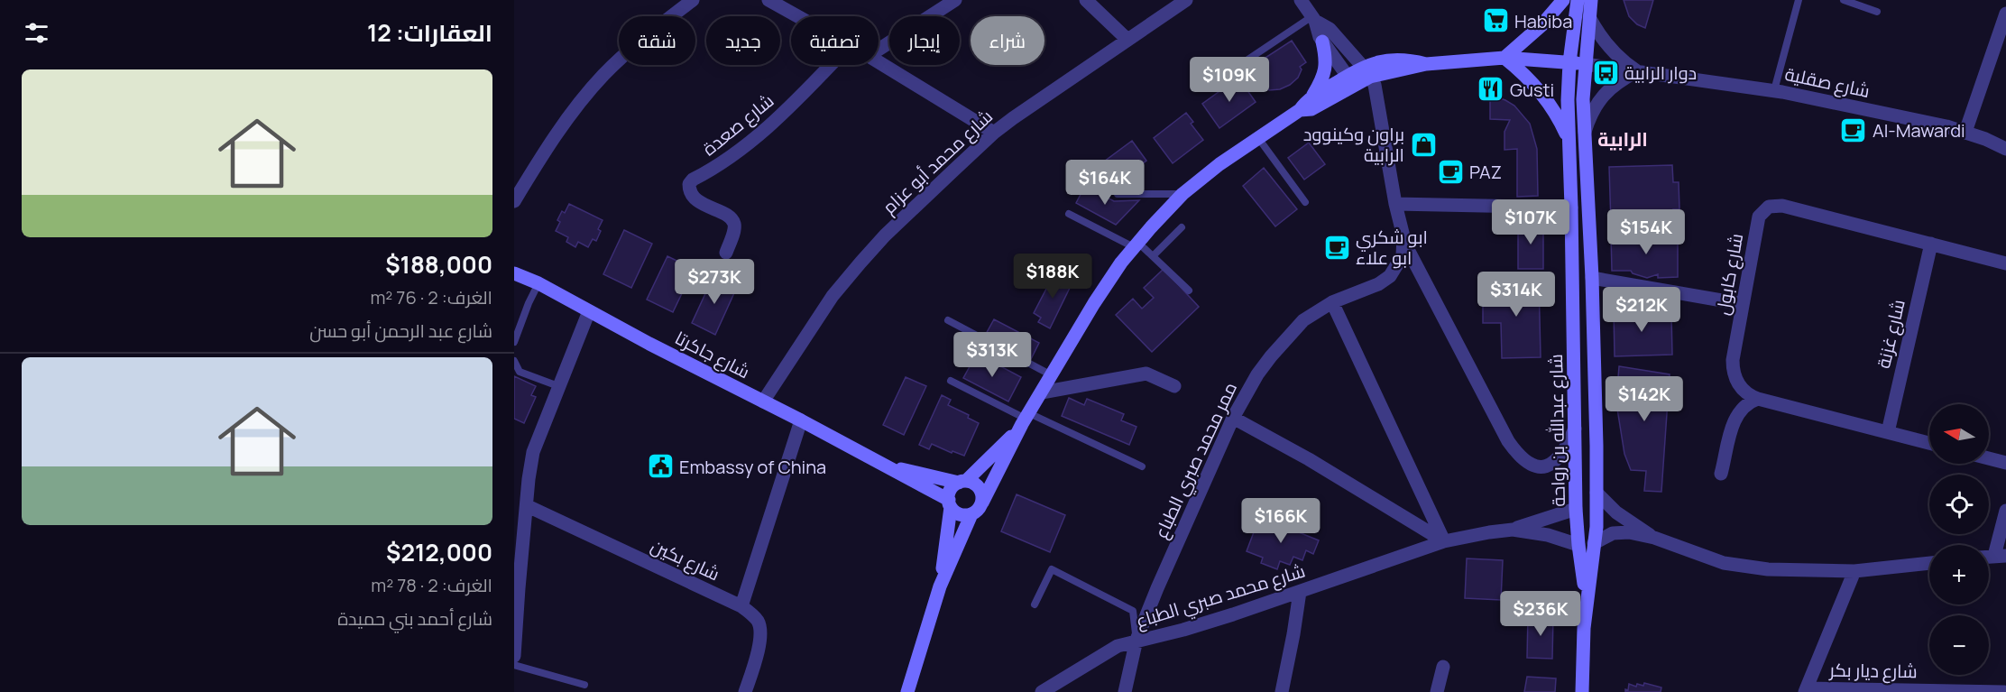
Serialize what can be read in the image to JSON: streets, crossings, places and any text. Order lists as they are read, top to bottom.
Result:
{
  "streets": {
    "street": [
      "شارع صقلية",
      "شارع صعدة",
      "شارع محمد أبو عزام",
      "شارع كابول",
      "شارع غزنة",
      "شارع جاكرتا",
      "شارع عبدالله بن رواحة",
      "ممر محمد صبري الطباع",
      "شارع بكين",
      "شارع محمد صبري الطباع",
      "شارع ديار بكر"
    ]
  },
  "crossings": [
    ["شارع صقلية", "شارع عبدالله بن رواحة"],
    ["شارع محمد أبو عزام", "شارع جاكرتا"],
    ["شارع كابول", "شارع غزنة"],
    ["شارع عبدالله بن رواحة", "شارع محمد صبري الطباع"],
    ["ممر محمد صبري الطباع", "شارع محمد صبري الطباع"]
  ],
  "districts": ["الرابية"],
  "places": {
    "supermarket": ["Habiba"],
    "bus stop": ["دوار الرابية"],
    "restaurant": ["Gusti"],
    "cafe": ["Al-Mawardi", "PAZ", "ابو شكري ابو علاء"],
    "shop": ["براون وكينوود الرابية"],
    "public building": ["Embassy of China"]
  },
  "north": "left",
  "page": {
    "heading": "العقارات: 12",
    "chip": [
      "شراء",
      "إيجار",
      "تصفية",
      "جديد",
      "شقة"
    ],
    "price": [
      "$109K",
      "$164K",
      "$107K",
      "$154K",
      "$188K",
      "$273K",
      "$314K",
      "$212K",
      "$313K",
      "$142K",
      "$166K",
      "$236K"
    ],
    "list": [
      {
        "name": "$188,000",
        "note": "الغرف: 2 · 76 m² · شارع عبد الرحمن أبو حسن"
      },
      {
        "name": "$212,000",
        "note": "الغرف: 2 · 78 m² · شارع أحمد بني حميدة"
      }
    ],
    "map_buttons": ["+", "−"]
  }
}
